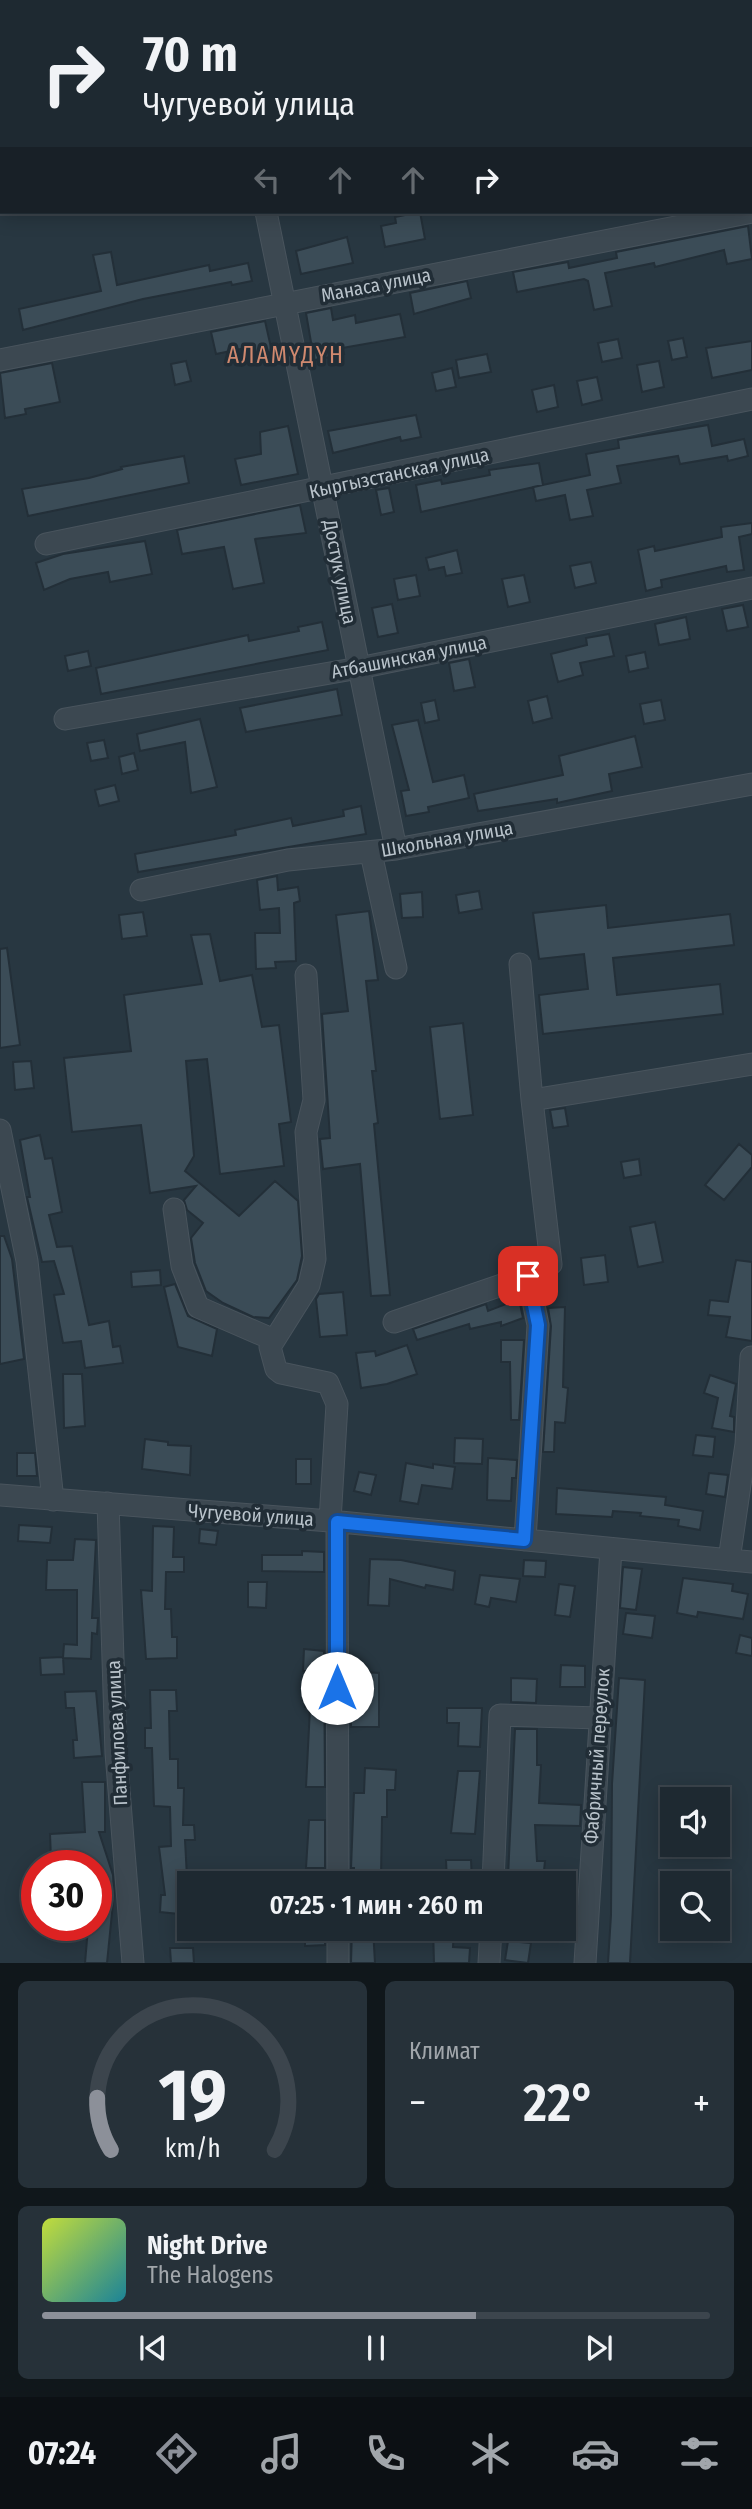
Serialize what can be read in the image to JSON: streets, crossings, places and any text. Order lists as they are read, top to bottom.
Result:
{
  "streets": {
    "street": [
      "Манаса улица",
      "Кыргызстанская улица",
      "Достук улица",
      "Атбашинская улица",
      "Школьная улица",
      "Чугуевой улица",
      "Панфилова улица",
      "Фабричный переулок"
    ]
  },
  "crossings": [
    ["Манаса улица", "Достук улица"],
    ["Кыргызстанская улица", "Достук улица"],
    ["Достук улица", "Атбашинская улица"],
    ["Достук улица", "Школьная улица"],
    ["Чугуевой улица", "Панфилова улица"],
    ["Чугуевой улица", "Фабричный переулок"]
  ],
  "districts": ["АЛАМҮДҮН"],
  "page": {
    "turn": ["70 m", "Чугуевой улица"],
    "limit": "30",
    "trip": "07:25 · 1 мин · 260 m",
    "tile": "Климат",
    "heat": ["−", "22°", "+"],
    "song": ["Night Drive", "The Halogens"],
    "tabs": "07:24",
    "gauge": ["19", "km/h"]
  }
}
